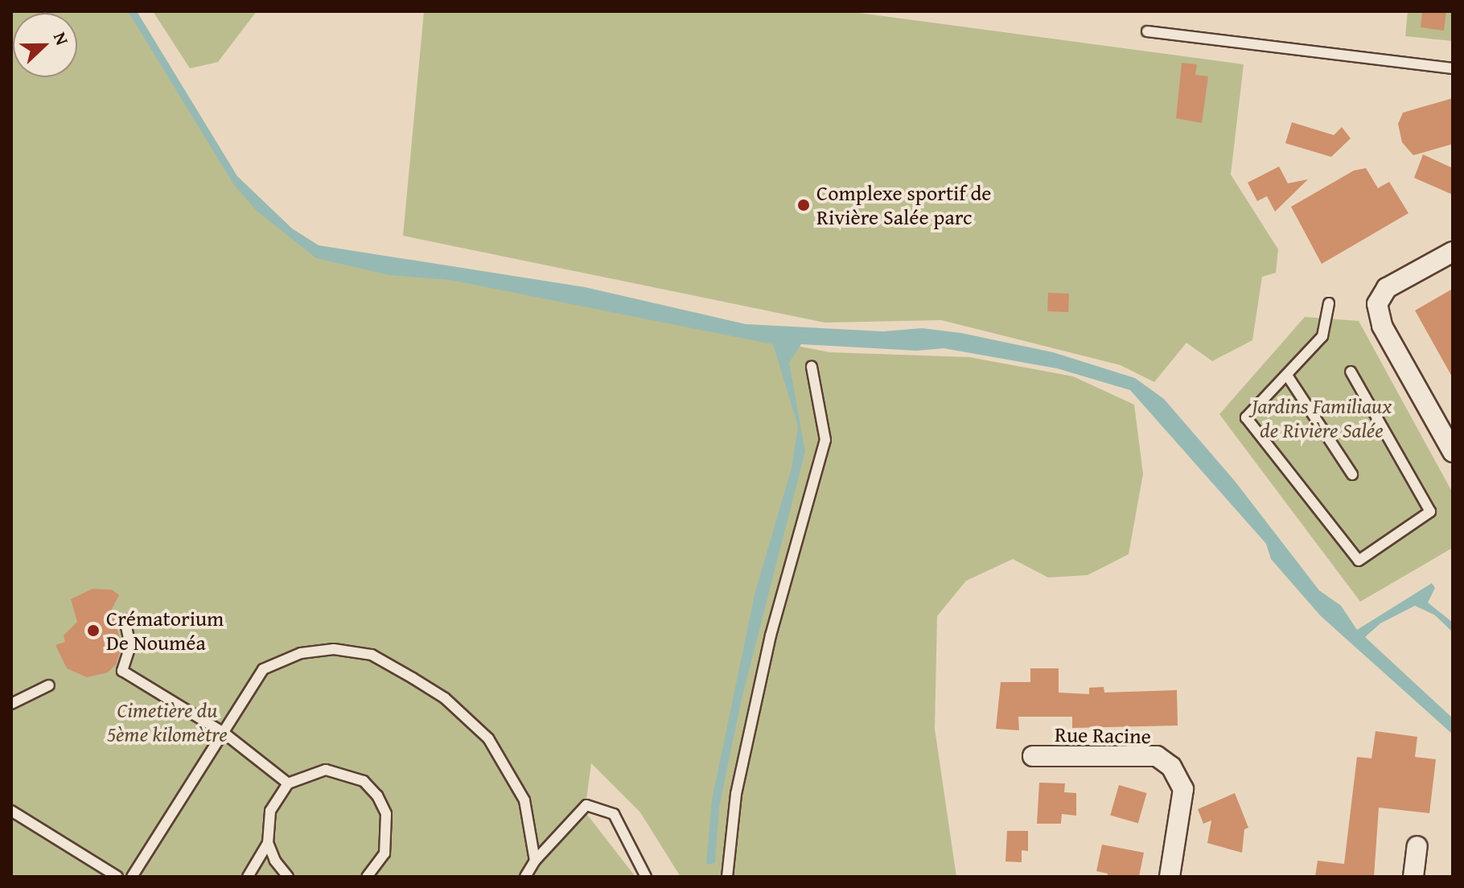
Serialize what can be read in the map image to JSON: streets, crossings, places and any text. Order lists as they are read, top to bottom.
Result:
{
  "streets": {
    "street": ["Rue Racine"]
  },
  "parks": ["Jardins Familiaux de Rivière Salée", "Cimetière du 5ème kilomètre"],
  "places": ["Complexe sportif de Rivière Salée parc", "Crématorium De Nouméa"],
  "north": "right"
}
